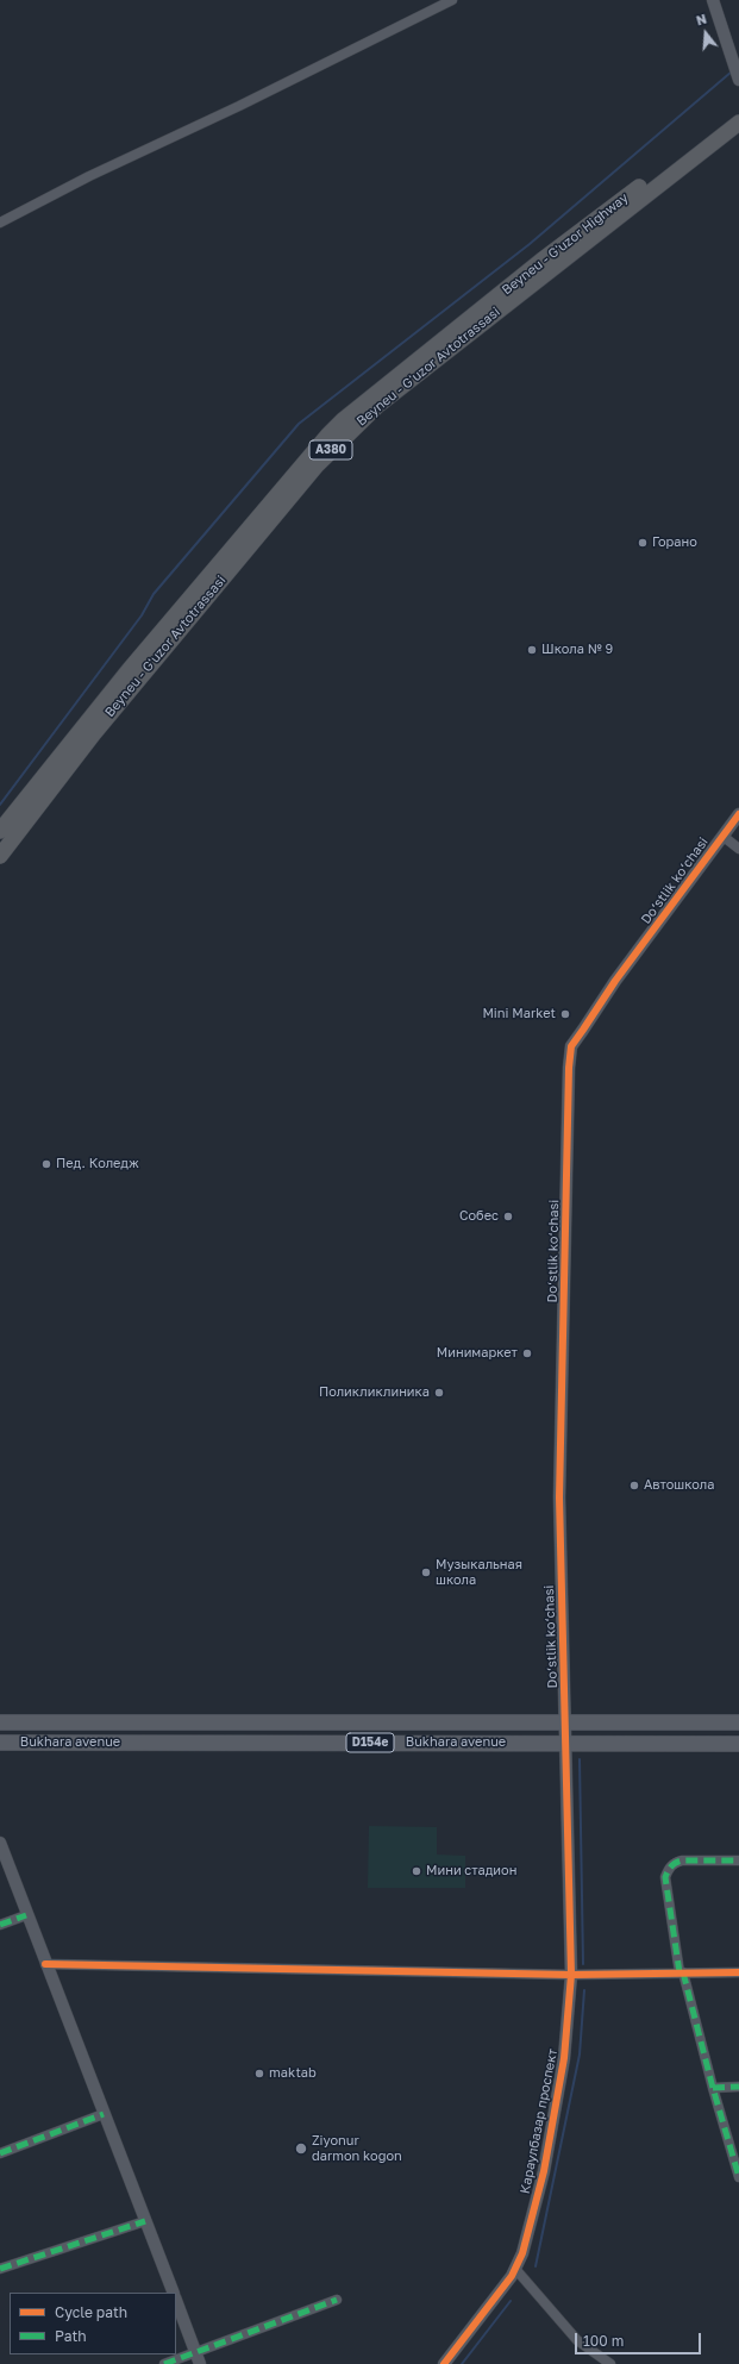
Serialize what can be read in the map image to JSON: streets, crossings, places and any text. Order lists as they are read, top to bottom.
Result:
{
  "streets": {
    "highway": ["Beyneu - G'uzor Highway", "Beyneu - G'uzor Avtotrassasi", "A380"],
    "main road": ["Bukhara avenue", "D154e"],
    "street": ["Do‘stlik ko‘chasi", "Караулбазар проспект"]
  },
  "crossings": [
    ["Do‘stlik ko‘chasi", "Bukhara avenue"],
    ["Do‘stlik ko‘chasi", "Караулбазар проспект"],
    ["Bukhara avenue", "Караулбазар проспект"]
  ],
  "places": [
    "Горано",
    "Школа № 9",
    "Mini Market",
    "Пед. Коледж",
    "Собеc",
    "Минимаркет",
    "Поликликлиника",
    "Автошкола",
    "Музыкальная школа",
    "Мини стадион",
    "maktab",
    "Ziyonur darmon kogon"
  ],
  "legend": ["Cycle path", "Path"],
  "scale_bar": "100 m",
  "north": "top"
}
